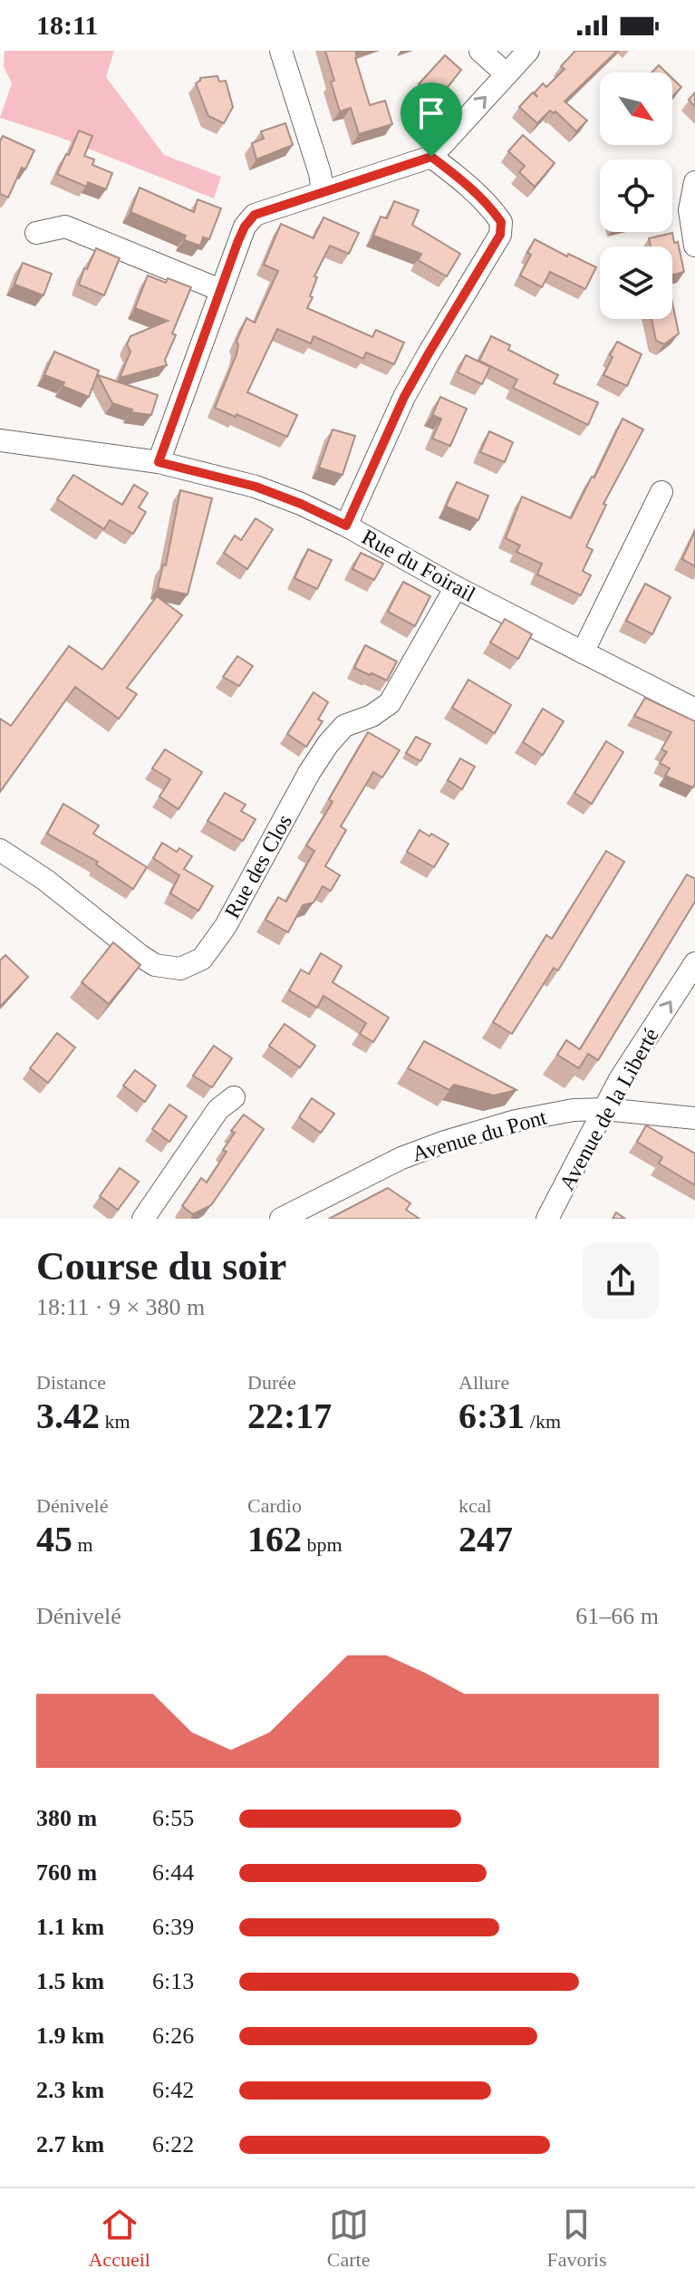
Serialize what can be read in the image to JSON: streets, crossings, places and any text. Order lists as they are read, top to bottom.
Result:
{
  "streets": {
    "street": [
      "Rue du Foirail",
      "Rue des Clos",
      "Avenue de la Liberté",
      "Avenue du Pont"
    ]
  },
  "crossings": [
    ["Rue du Foirail", "Rue des Clos"],
    ["Avenue de la Liberté", "Avenue du Pont"]
  ],
  "one_way": ["Avenue de la Liberté"],
  "north": "bottom right",
  "page": {
    "status": "18:11",
    "heading": ["Course du soir", "18:11 · 9 × 380 m"],
    "stats": [
      ["Distance", "3.42 km"],
      ["Durée", "22:17"],
      ["Allure", "6:31 /km"],
      ["Dénivelé", "45 m"],
      ["Cardio", "162 bpm"],
      ["kcal", "247"]
    ],
    "chart": ["Dénivelé", "61–66 m"],
    "list": [
      {
        "name": "380 m",
        "note": "6:55"
      },
      {
        "name": "760 m",
        "note": "6:44"
      },
      {
        "name": "1.1 km",
        "note": "6:39"
      },
      {
        "name": "1.5 km",
        "note": "6:13"
      },
      {
        "name": "1.9 km",
        "note": "6:26"
      },
      {
        "name": "2.3 km",
        "note": "6:42"
      },
      {
        "name": "2.7 km",
        "note": "6:22"
      }
    ],
    "tabs": ["Accueil", "Carte", "Favoris"]
  }
}
